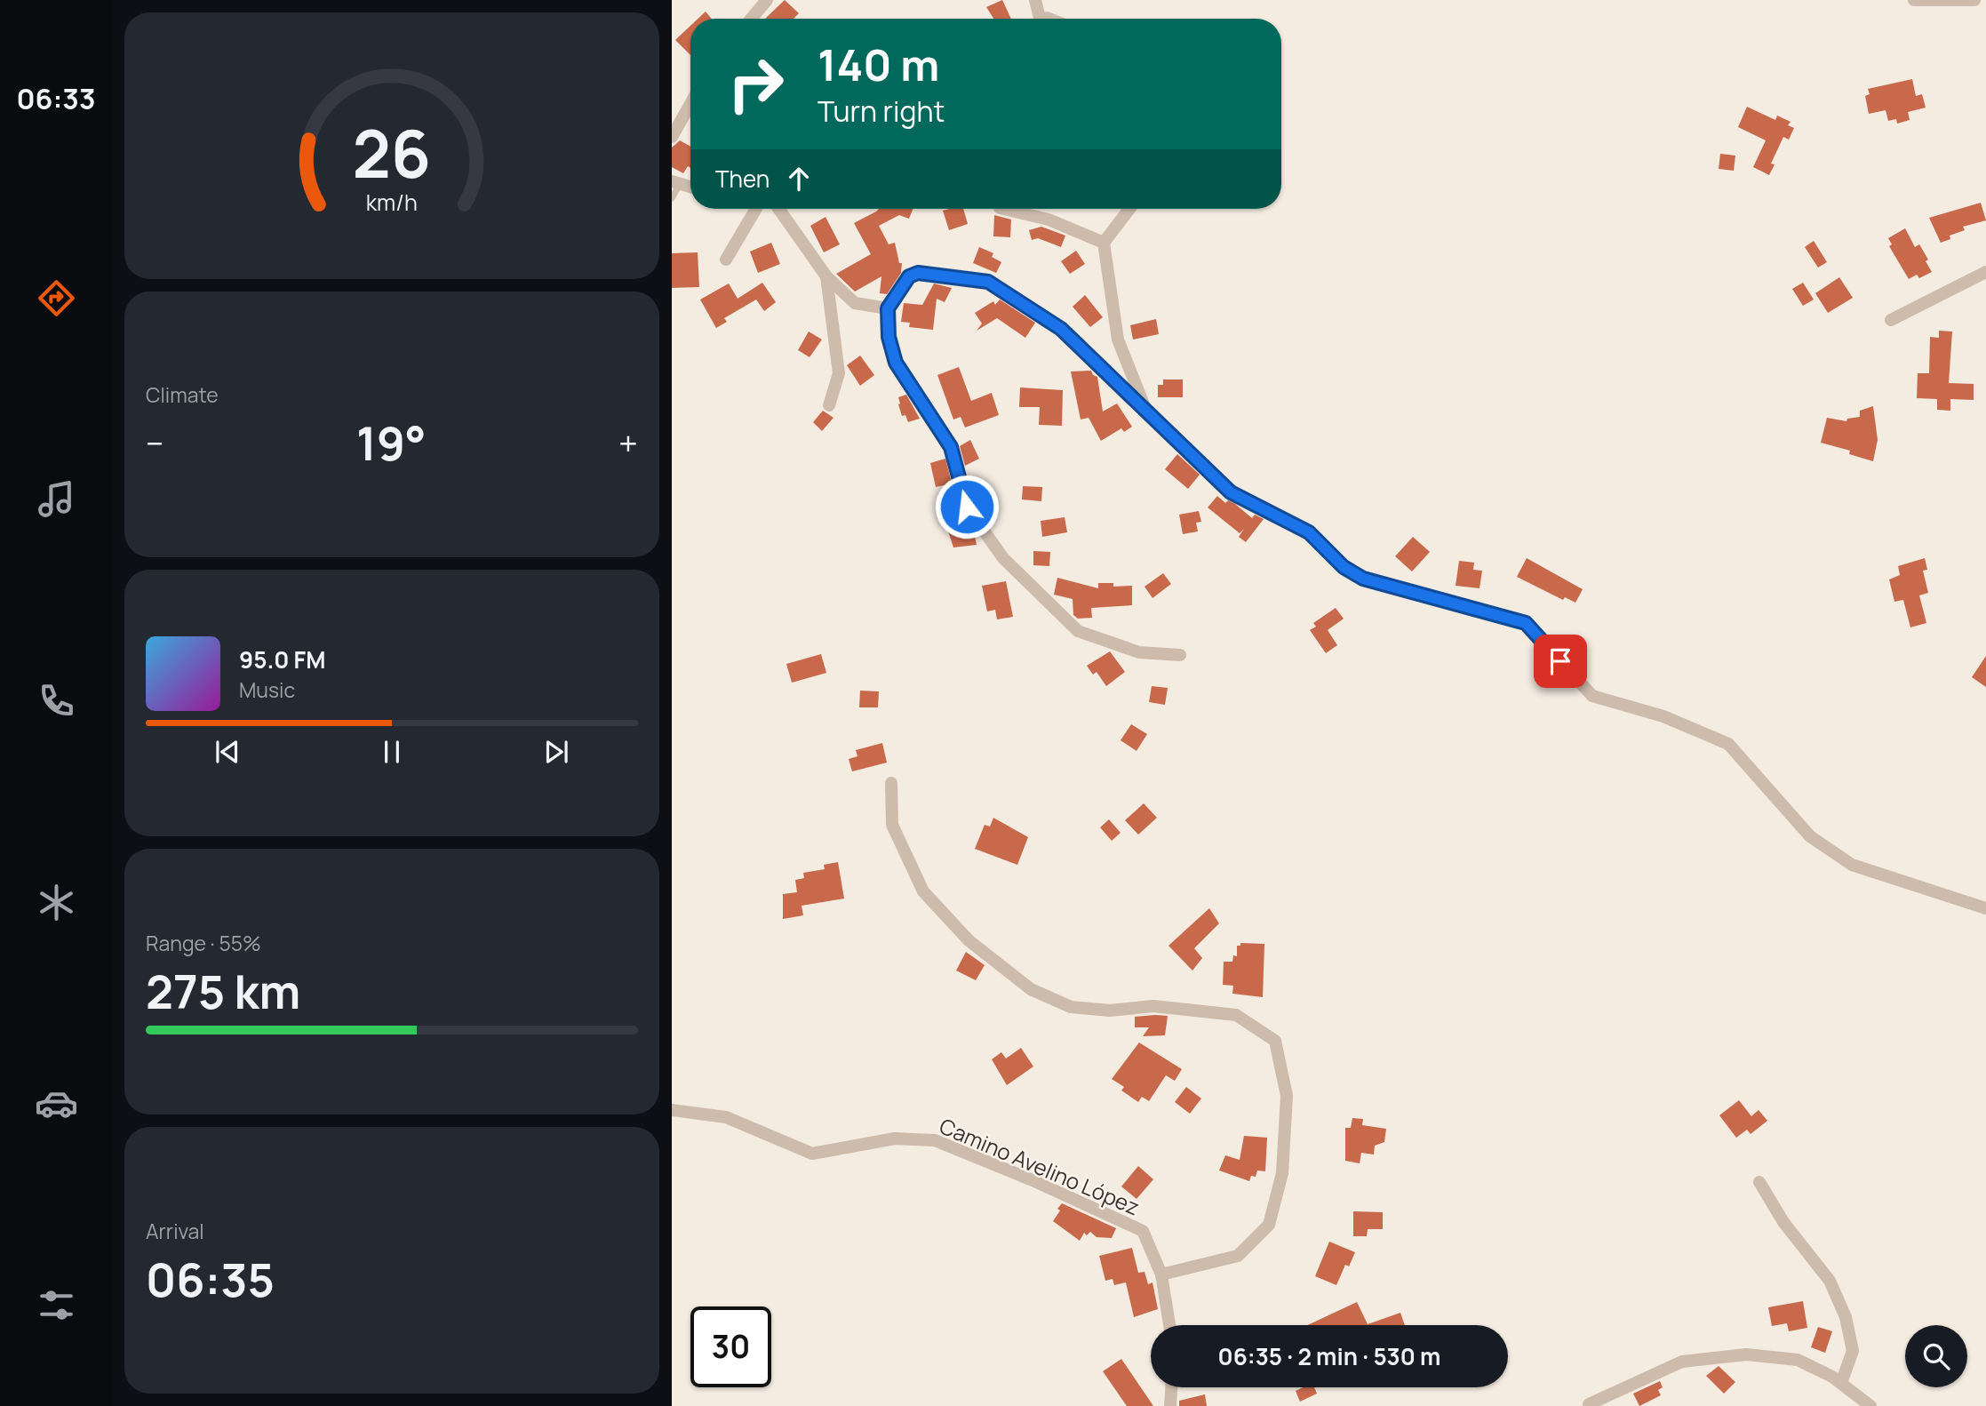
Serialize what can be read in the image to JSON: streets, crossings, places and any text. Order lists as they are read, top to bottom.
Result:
{
  "streets": {
    "street": ["Camino Avelino López"]
  },
  "page": {
    "tabs": "06:33",
    "turn": ["140 m", "Turn right"],
    "then": "Then",
    "tile": [
      "Climate",
      ["Range · 55%", "275 km"],
      ["Arrival", "06:35"]
    ],
    "heat": ["−", "19°", "+"],
    "song": ["95.0 FM", "Music"],
    "limit": "30",
    "trip": "06:35 · 2 min · 530 m",
    "gauge": ["26", "km/h"]
  }
}
